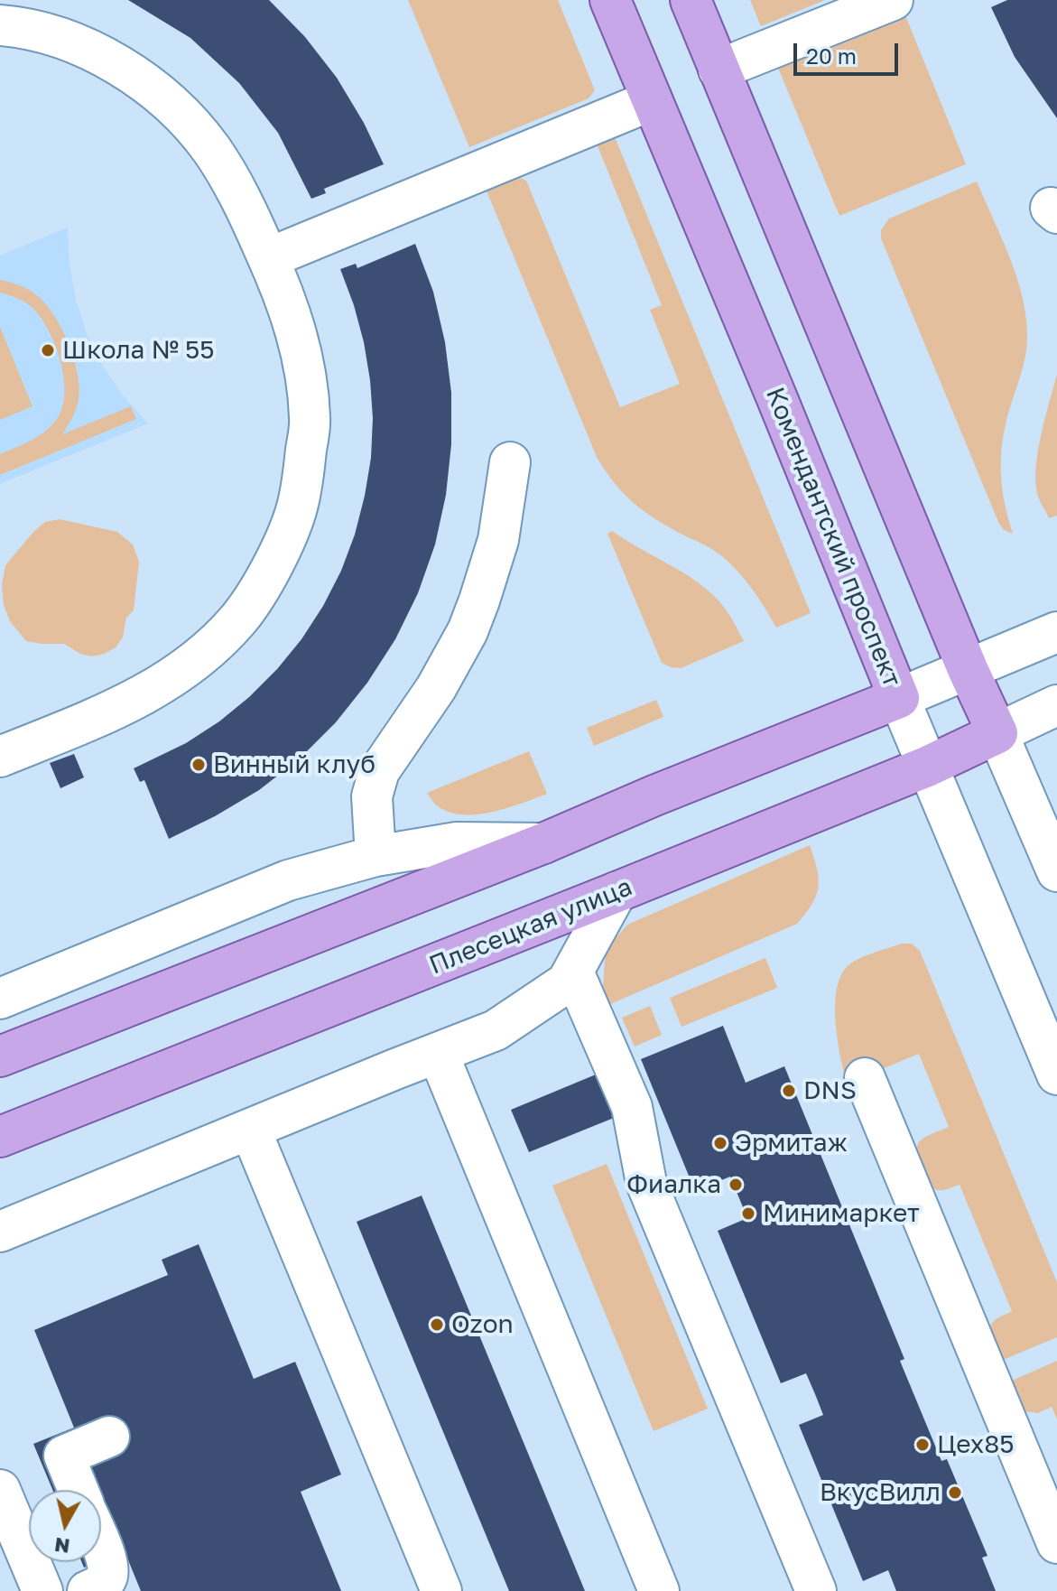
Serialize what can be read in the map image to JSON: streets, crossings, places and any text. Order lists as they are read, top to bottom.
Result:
{
  "streets": {
    "main road": ["Комендантский проспект", "Плесецкая улица"]
  },
  "crossings": [
    ["Комендантский проспект", "Плесецкая улица"]
  ],
  "places": [
    "Школа № 55",
    "Винный клуб",
    "DNS",
    "Эрмитаж",
    "Фиалка",
    "Минимаркет",
    "Ozon",
    "Цех85",
    "ВкусВилл"
  ],
  "scale_bar": "20 m",
  "north": "bottom"
}
